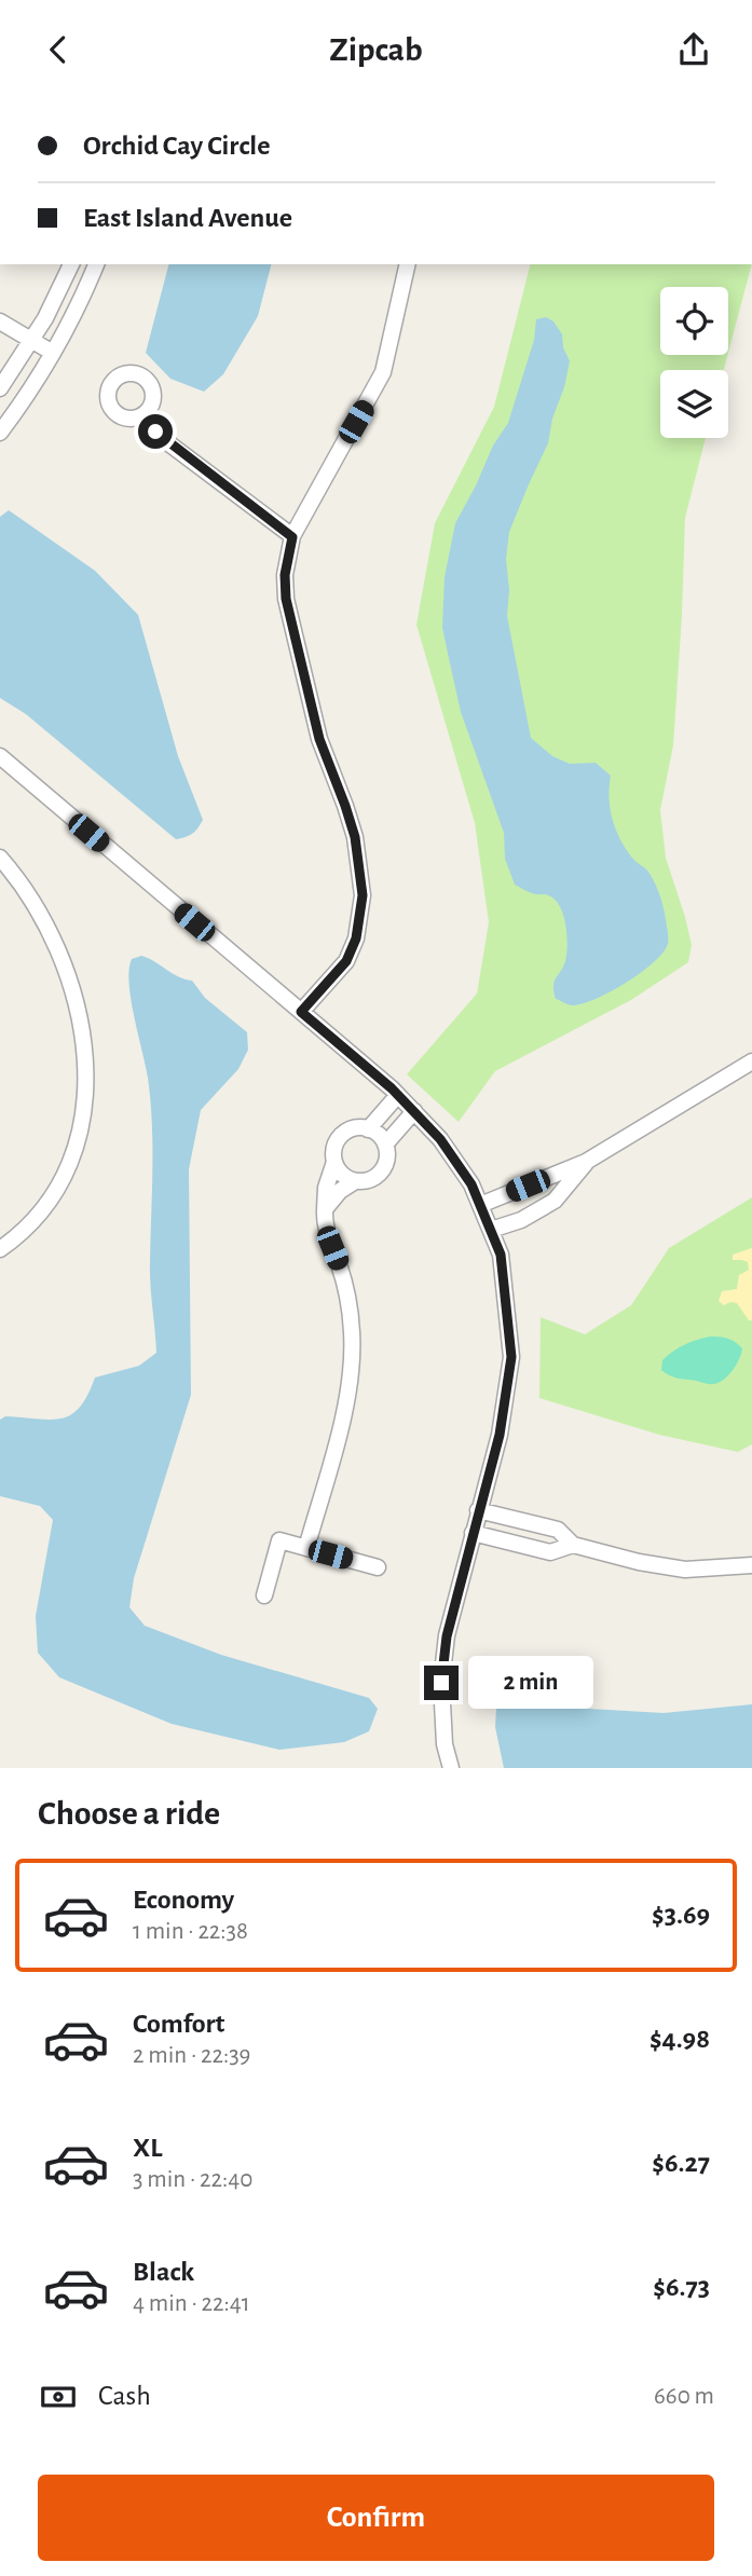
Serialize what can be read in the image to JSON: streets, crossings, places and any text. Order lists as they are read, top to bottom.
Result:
{
  "page": {
    "header": "Zipcab",
    "banner": ["Orchid Cay Circle", "East Island Avenue"],
    "bubble": "2 min",
    "heading": "Choose a ride",
    "list": [
      {
        "name": "Economy",
        "note": "1 min · 22:38",
        "value": "$3.69"
      },
      {
        "name": "Comfort",
        "note": "2 min · 22:39",
        "value": "$4.98"
      },
      {
        "name": "XL",
        "note": "3 min · 22:40",
        "value": "$6.27"
      },
      {
        "name": "Black",
        "note": "4 min · 22:41",
        "value": "$6.73"
      }
    ],
    "pay": ["Cash", "660 m"],
    "buttons": "Confirm"
  }
}
